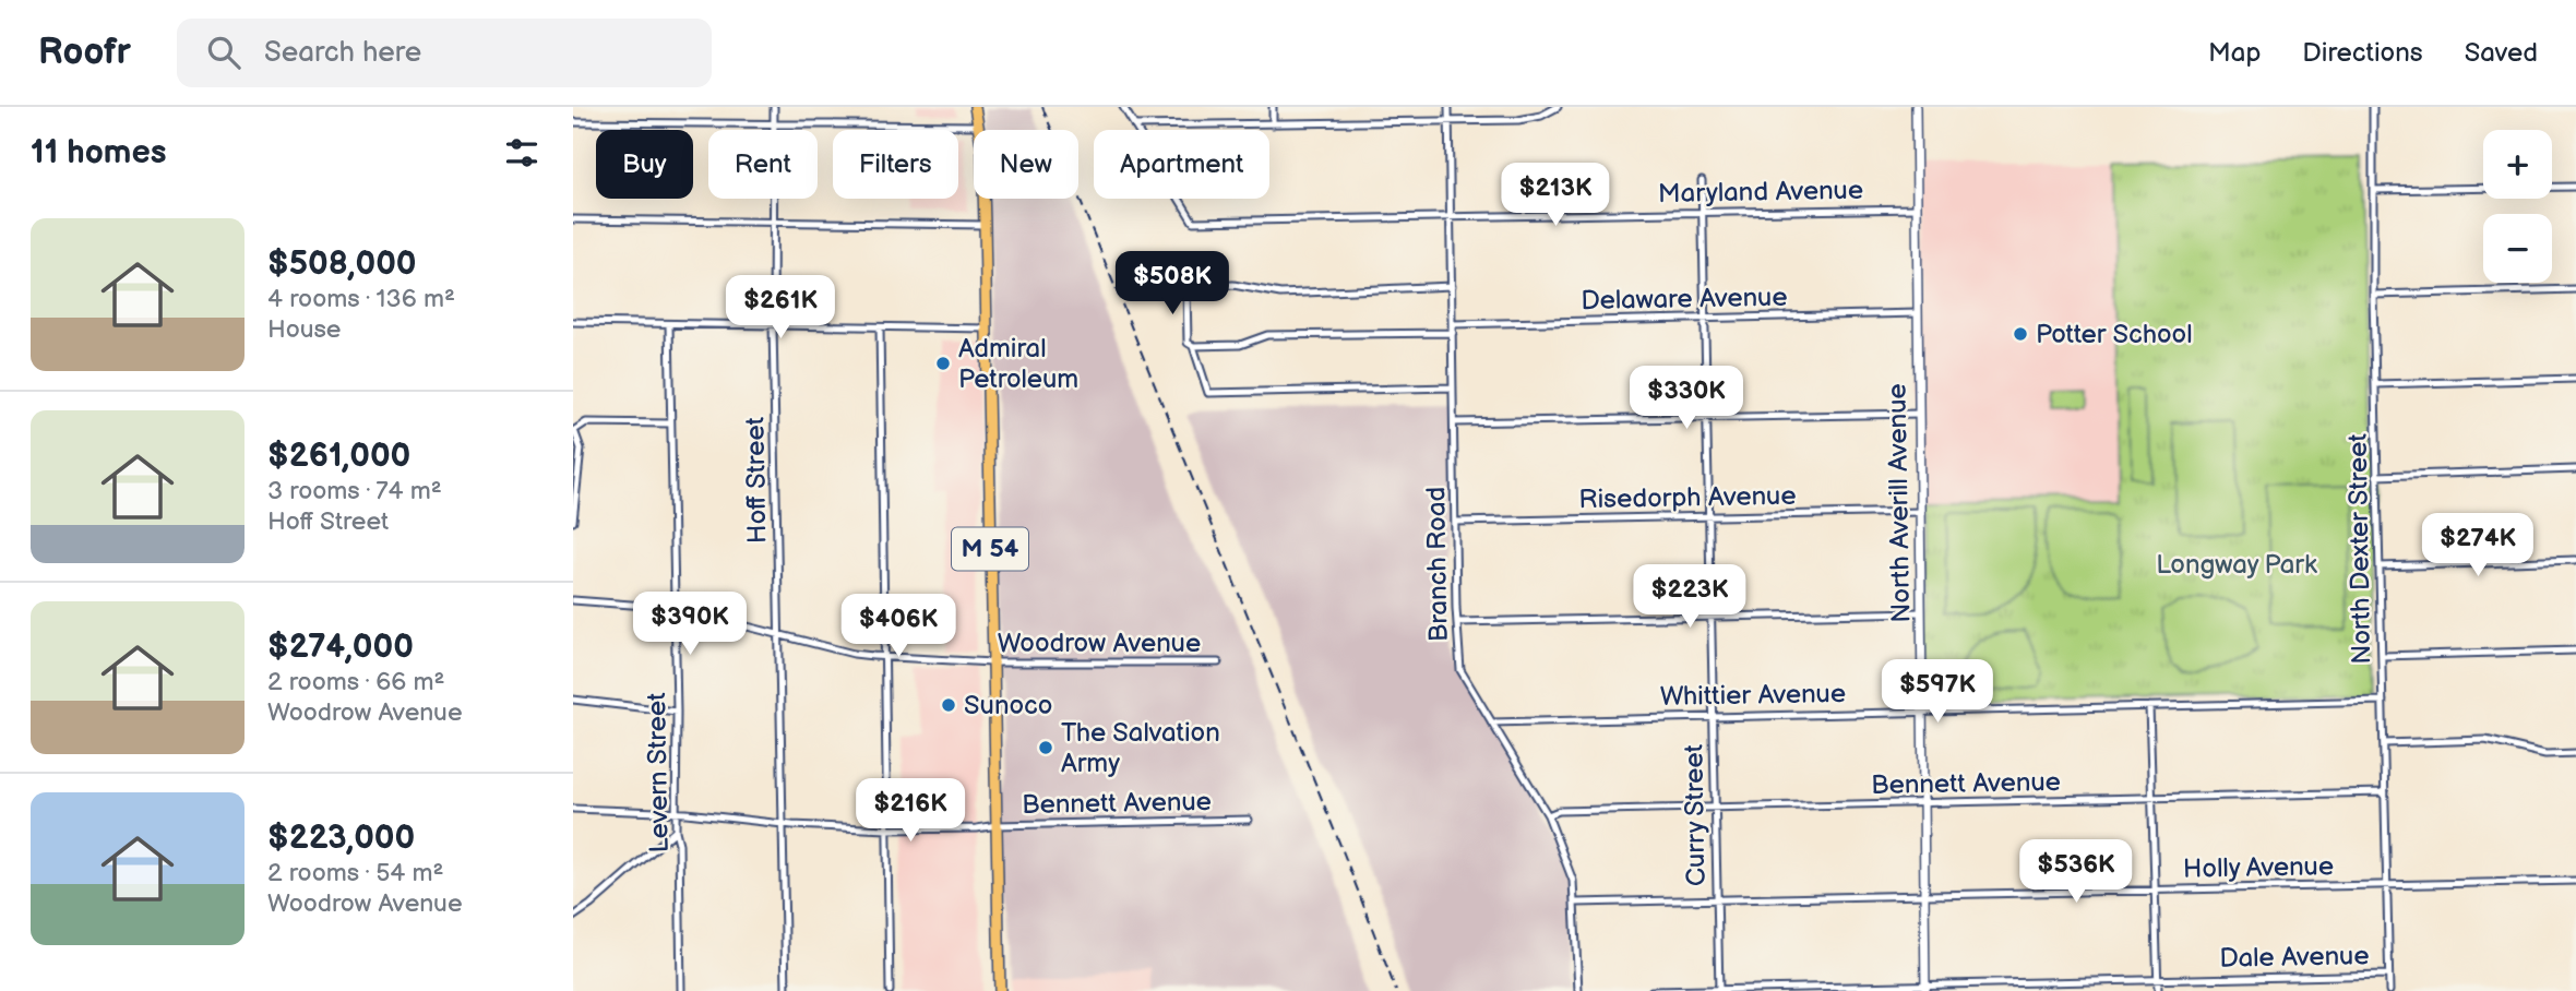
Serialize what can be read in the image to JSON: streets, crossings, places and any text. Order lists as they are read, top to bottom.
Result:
{
  "streets": {
    "main road": ["M 54"],
    "street": [
      "Maryland Avenue",
      "Delaware Avenue",
      "Hoff Street",
      "Risedorph Avenue",
      "North Averill Avenue",
      "North Dexter Street",
      "Branch Road",
      "Woodrow Avenue",
      "Whittier Avenue",
      "Levern Street",
      "Bennett Avenue",
      "Curry Street",
      "Holly Avenue",
      "Dale Avenue"
    ]
  },
  "crossings": [
    ["Maryland Avenue", "North Averill Avenue"],
    ["Maryland Avenue", "Branch Road"],
    ["Maryland Avenue", "Curry Street"],
    ["Delaware Avenue", "North Averill Avenue"],
    ["Delaware Avenue", "Branch Road"],
    ["Delaware Avenue", "Curry Street"],
    ["Hoff Street", "Woodrow Avenue"],
    ["Hoff Street", "Bennett Avenue"],
    ["Risedorph Avenue", "North Averill Avenue"],
    ["Risedorph Avenue", "Branch Road"],
    ["Risedorph Avenue", "Curry Street"],
    ["North Averill Avenue", "Whittier Avenue"],
    ["North Averill Avenue", "Bennett Avenue"],
    ["North Averill Avenue", "Holly Avenue"],
    ["North Averill Avenue", "Dale Avenue"],
    ["M 54", "Woodrow Avenue"],
    ["M 54", "Bennett Avenue"],
    ["North Dexter Street", "Whittier Avenue"],
    ["North Dexter Street", "Bennett Avenue"],
    ["North Dexter Street", "Holly Avenue"],
    ["North Dexter Street", "Dale Avenue"],
    ["Branch Road", "Whittier Avenue"],
    ["Branch Road", "Bennett Avenue"],
    ["Branch Road", "Holly Avenue"],
    ["Woodrow Avenue", "Levern Street"],
    ["Whittier Avenue", "Curry Street"],
    ["Levern Street", "Bennett Avenue"],
    ["Bennett Avenue", "Curry Street"],
    ["Curry Street", "Holly Avenue"],
    ["Curry Street", "Dale Avenue"]
  ],
  "parks": ["Longway Park"],
  "places": [
    "Potter School",
    "Admiral Petroleum",
    "Sunoco",
    "The Salvation Army"
  ],
  "page": {
    "header": "Roofr",
    "search": "Search here",
    "nav": ["Map", "Directions", "Saved"],
    "heading": "11 homes",
    "map_buttons": ["+", "−"],
    "chip": [
      "Buy",
      "Rent",
      "Filters",
      "New",
      "Apartment"
    ],
    "price": [
      "$213K",
      "$508K",
      "$261K",
      "$330K",
      "$274K",
      "$223K",
      "$390K",
      "$406K",
      "$597K",
      "$216K",
      "$536K"
    ],
    "list": [
      {
        "name": "$508,000",
        "note": "4 rooms · 136 m² · House"
      },
      {
        "name": "$261,000",
        "note": "3 rooms · 74 m² · Hoff Street"
      },
      {
        "name": "$274,000",
        "note": "2 rooms · 66 m² · Woodrow Avenue"
      },
      {
        "name": "$223,000",
        "note": "2 rooms · 54 m² · Woodrow Avenue"
      }
    ]
  }
}
